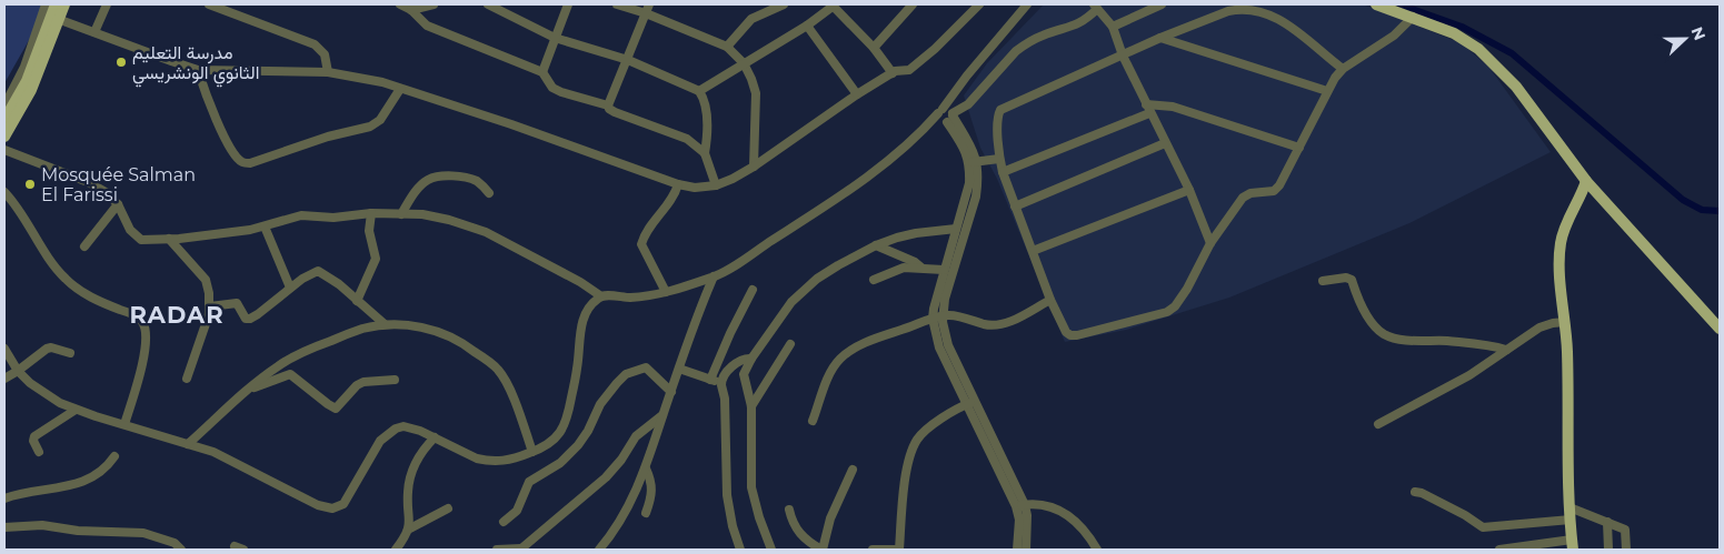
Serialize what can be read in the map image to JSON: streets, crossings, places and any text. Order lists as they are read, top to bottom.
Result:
{
  "districts": ["RADAR"],
  "places": ["مدرسة التعليم الثانوي الونشريسي", "Mosquée Salman El Farissi"],
  "north": "right"
}
